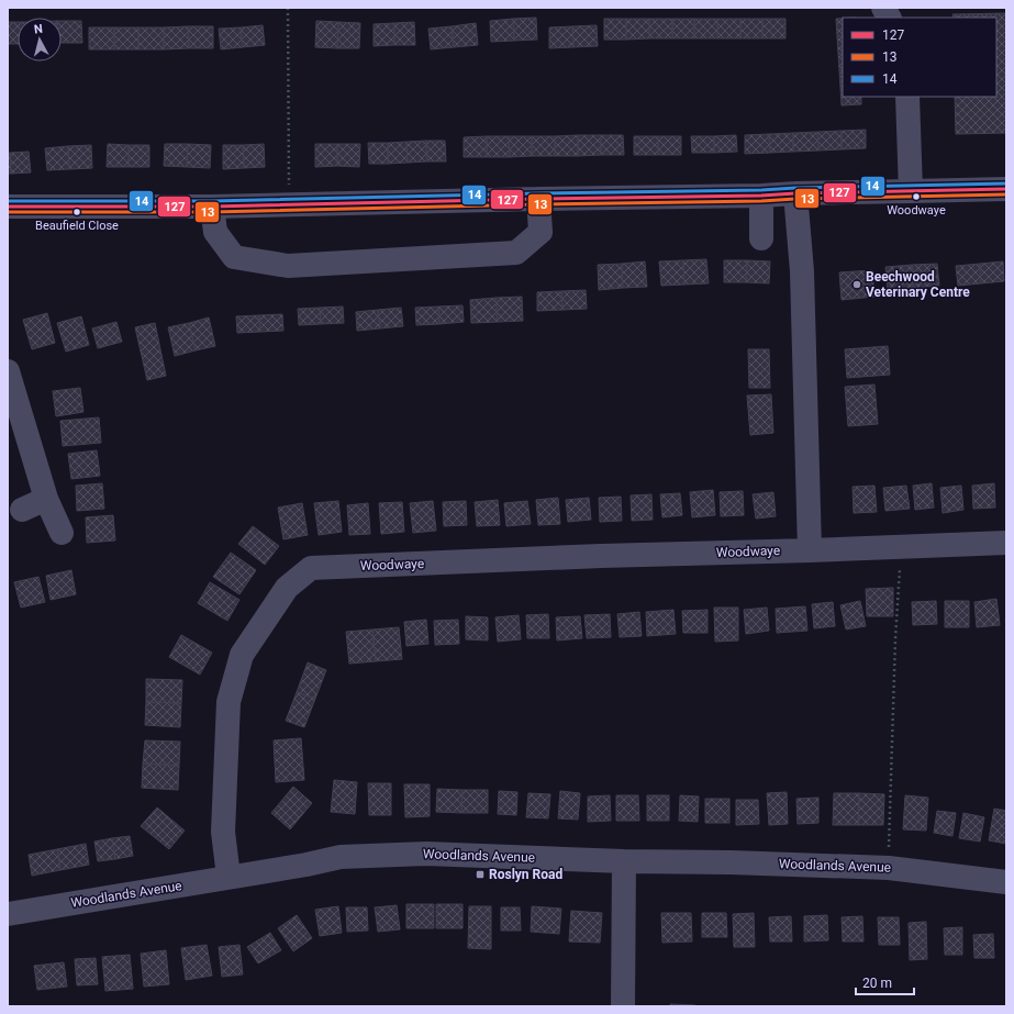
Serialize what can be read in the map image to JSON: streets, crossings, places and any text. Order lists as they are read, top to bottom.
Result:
{
  "streets": {
    "street": ["Woodwaye", "Woodlands Avenue"]
  },
  "crossings": [
    ["Woodwaye", "Woodlands Avenue"]
  ],
  "places": {
    "other": ["Woodwaye", "Beaufield Close", "Beechwood Veterinary Centre"],
    "transit": ["Roslyn Road"]
  },
  "lines": ["transit line 14", "transit line 127", "transit line 13"],
  "legend": ["127", "13", "14"],
  "scale_bar": "20 m",
  "north": "top"
}
